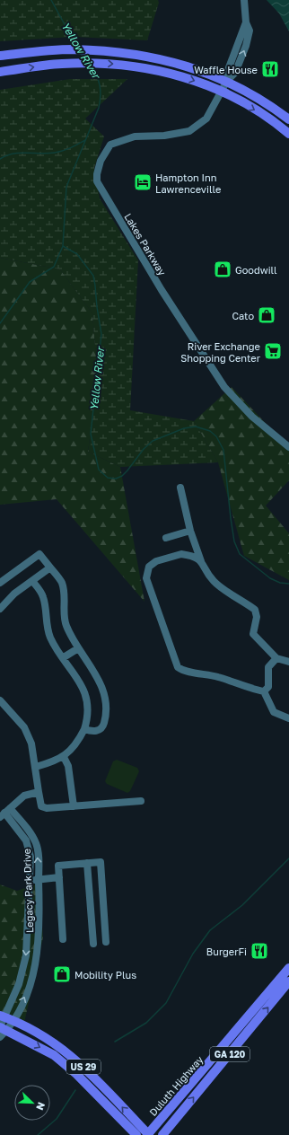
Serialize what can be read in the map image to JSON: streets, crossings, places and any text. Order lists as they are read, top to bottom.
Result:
{
  "streets": {
    "main road": ["GA 120", "US 29", "Duluth Highway"],
    "street": ["Lakes Parkway", "Legacy Park Drive"]
  },
  "crossings": [
    ["Legacy Park Drive", "US 29"],
    ["US 29", "Duluth Highway"]
  ],
  "water": ["Yellow River"],
  "places": {
    "restaurant": ["Waffle House", "BurgerFi"],
    "hotel": ["Hampton Inn Lawrenceville"],
    "shop": ["Goodwill", "Cato", "Mobility Plus"],
    "supermarket": ["River Exchange Shopping Center"]
  },
  "north": "bottom right"
}
